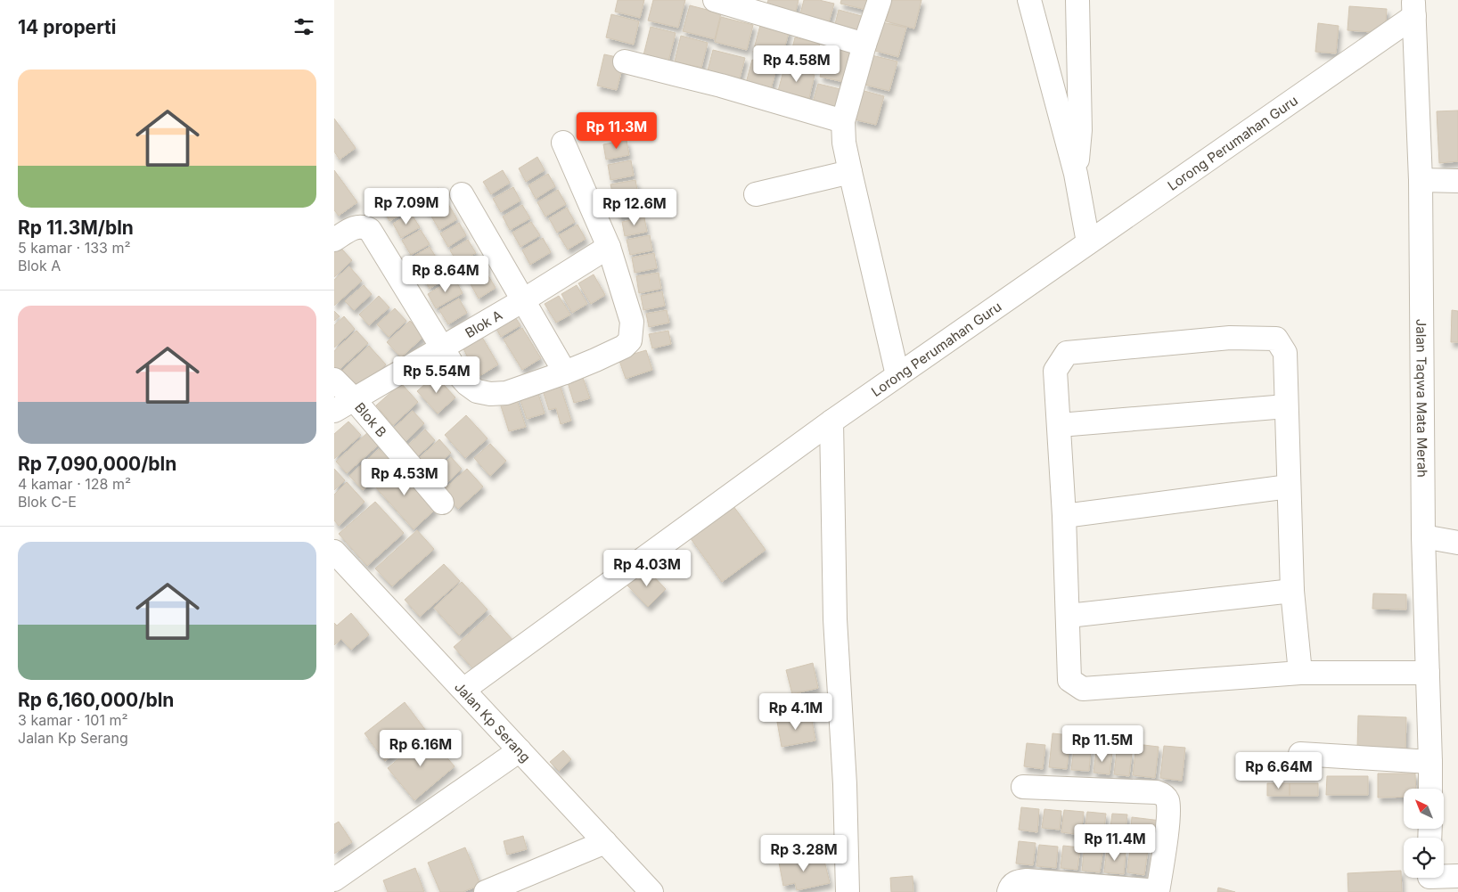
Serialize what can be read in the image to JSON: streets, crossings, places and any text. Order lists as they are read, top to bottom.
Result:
{
  "streets": {
    "street": [
      "Lorong Perumahan Guru",
      "Blok A",
      "Jalan Taqwa Mata Merah",
      "Blok B",
      "Jalan Kp Serang"
    ]
  },
  "crossings": [
    ["Lorong Perumahan Guru", "Jalan Taqwa Mata Merah"],
    ["Lorong Perumahan Guru", "Jalan Kp Serang"],
    ["Blok A", "Blok B"]
  ],
  "north": "top left",
  "page": {
    "heading": "14 properti",
    "price": [
      "Rp 4.58M",
      "Rp 11.3M",
      "Rp 7.09M",
      "Rp 12.6M",
      "Rp 8.64M",
      "Rp 5.54M",
      "Rp 4.53M",
      "Rp 4.03M",
      "Rp 4.1M",
      "Rp 11.5M",
      "Rp 6.16M",
      "Rp 6.64M",
      "Rp 11.4M",
      "Rp 3.28M"
    ],
    "list": [
      {
        "name": "Rp 11.3M/bln",
        "note": "5 kamar · 133 m² · Blok A"
      },
      {
        "name": "Rp 7,090,000/bln",
        "note": "4 kamar · 128 m² · Blok C-E"
      },
      {
        "name": "Rp 6,160,000/bln",
        "note": "3 kamar · 101 m² · Jalan Kp Serang"
      }
    ]
  }
}
